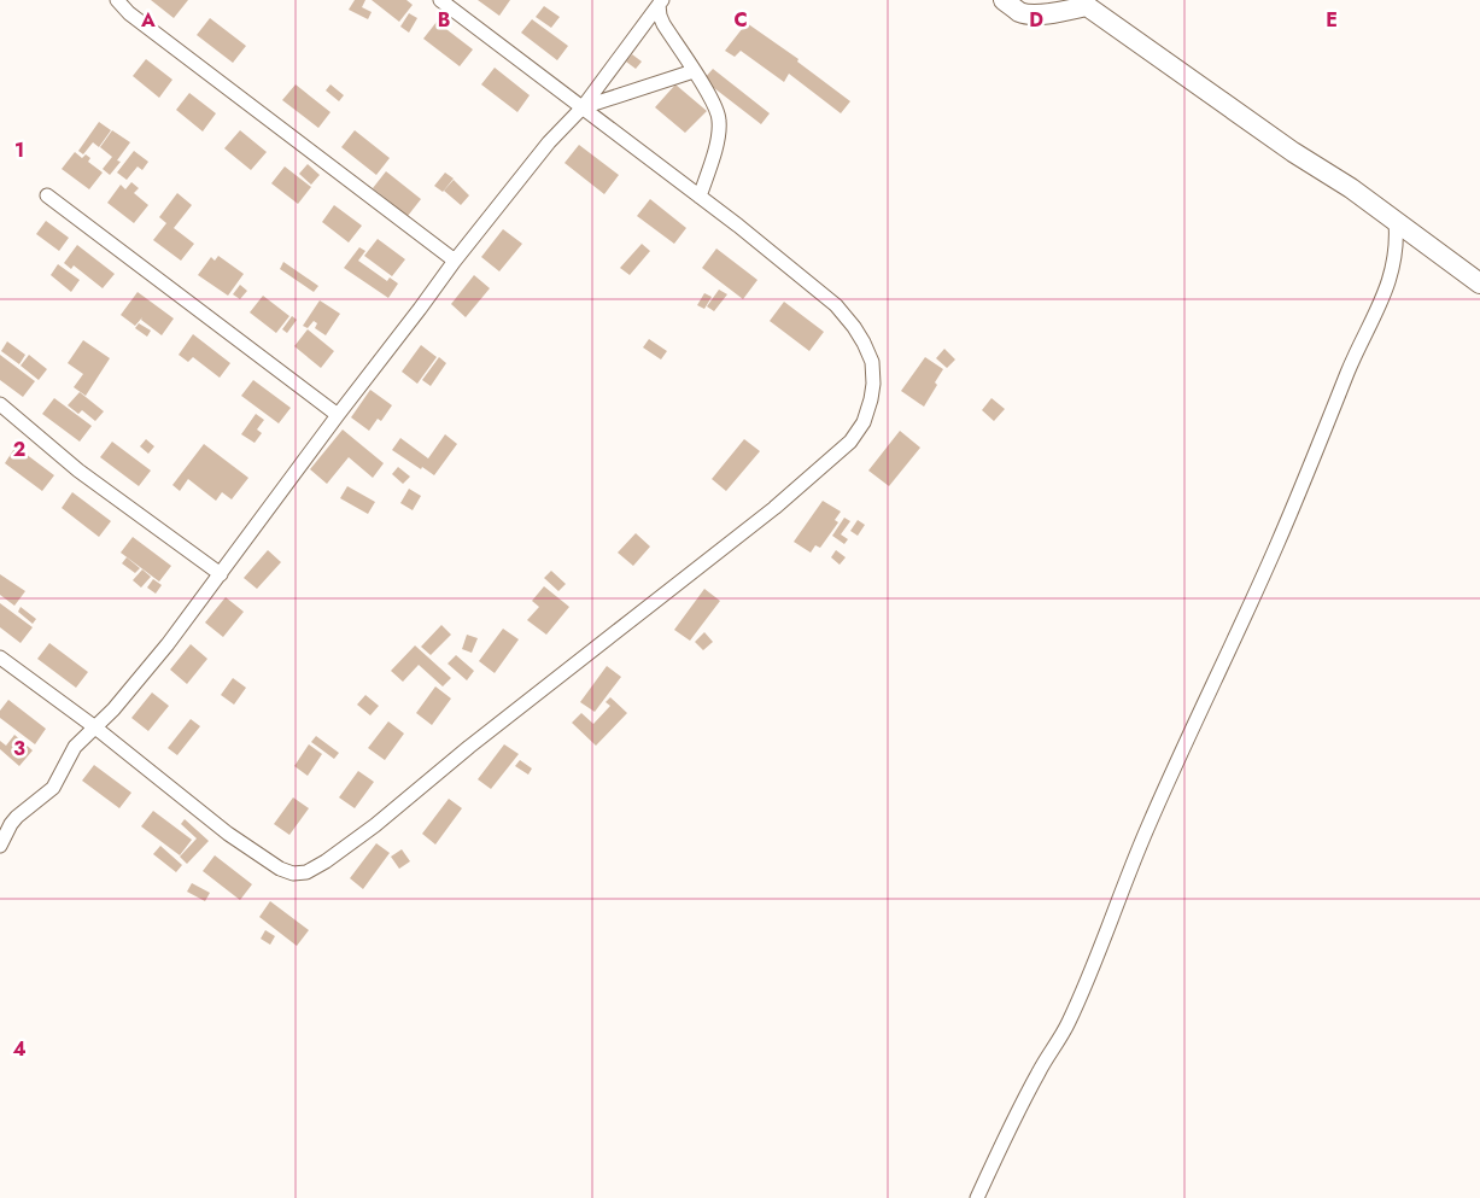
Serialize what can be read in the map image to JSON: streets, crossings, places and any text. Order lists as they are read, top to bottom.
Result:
{
  "grid": {
    "columns": [
      "A",
      "B",
      "C",
      "D",
      "E"
    ],
    "rows": [
      "1",
      "2",
      "3",
      "4"
    ]
  }
}
